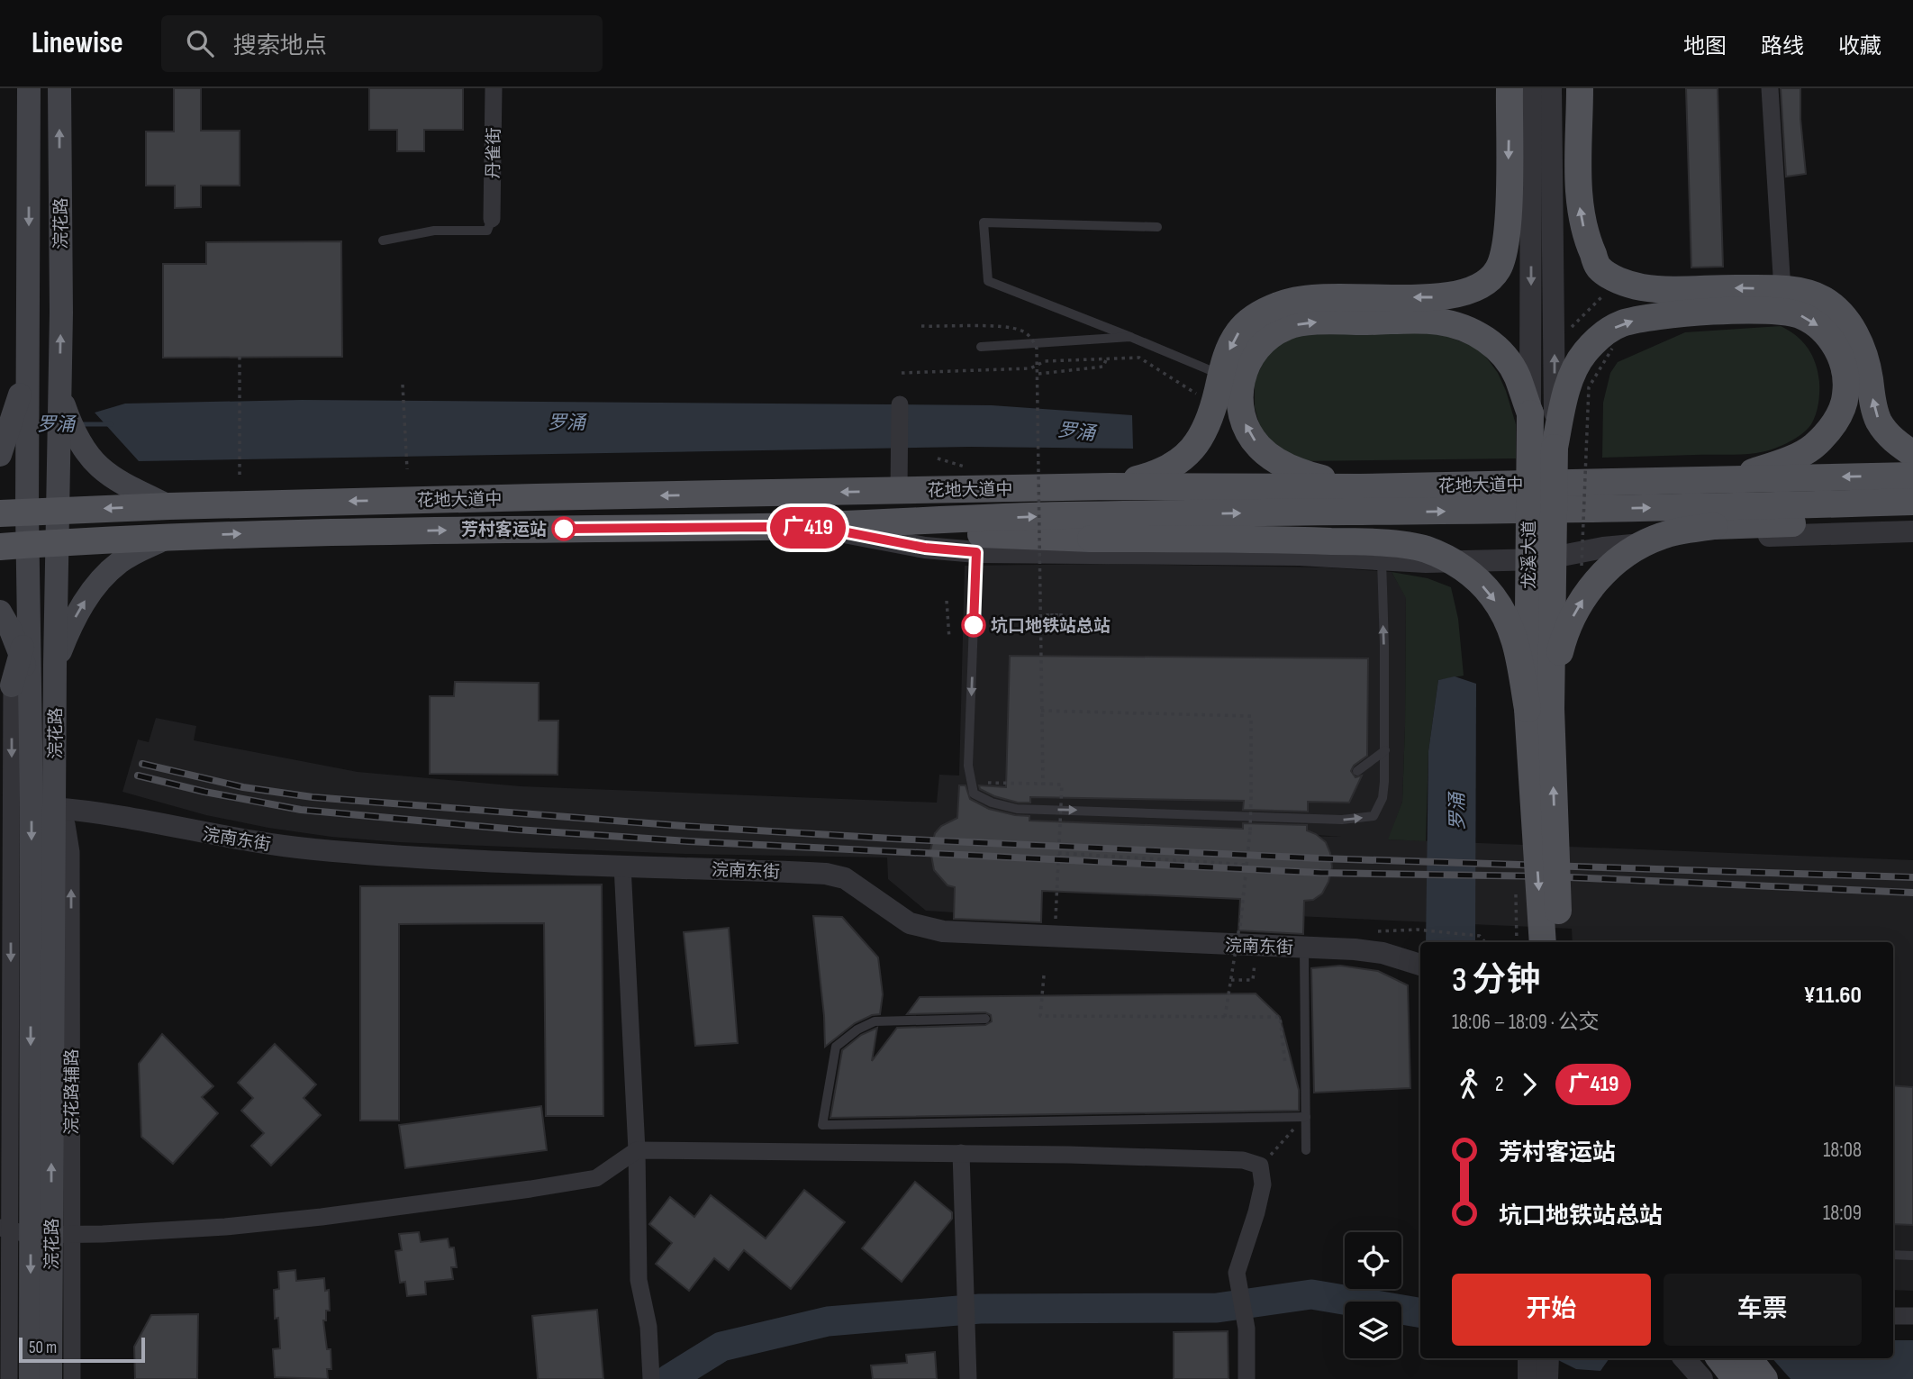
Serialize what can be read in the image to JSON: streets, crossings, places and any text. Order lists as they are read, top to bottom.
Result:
{
  "streets": {
    "main road": ["浣花路", "花地大道中", "龙溪大道"],
    "street": ["丹雀街", "浣南东街"]
  },
  "crossings": [
    ["浣花路", "花地大道中"],
    ["浣花路", "浣南东街"]
  ],
  "water": ["罗涌"],
  "places": ["芳村客运站", "坑口地铁站总站"],
  "lines": ["bus line 广419"],
  "scale_bar": "50 m",
  "page": {
    "header": "Linewise",
    "search": "搜索地点",
    "nav": ["地图", "路线", "收藏"],
    "on_map": "广419",
    "heading": ["3 分钟", "18:06 – 18:09 · 公交", "¥11.60"],
    "legs": ["2", "广419"],
    "list": [
      {
        "name": "芳村客运站",
        "value": "18:08"
      },
      {
        "name": "坑口地铁站总站",
        "value": "18:09"
      }
    ],
    "buttons": ["开始", "车票"],
    "scale": "50 m"
  }
}
